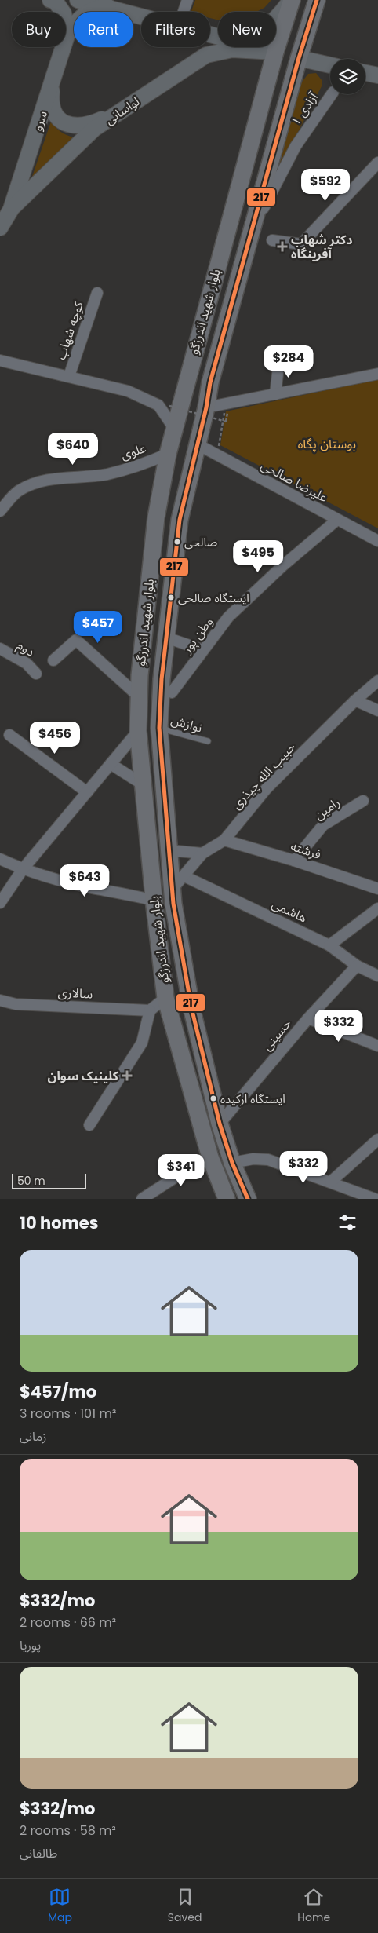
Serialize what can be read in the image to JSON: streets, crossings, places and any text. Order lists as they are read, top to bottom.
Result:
{
  "streets": {
    "main road": ["لواسانی", "سرو", "بلوار شهید اندرزگو"],
    "street": [
      "آزادی ۱",
      "کوچه شهاب",
      "علوی",
      "علیرضا صالحی",
      "وطن پور",
      "دوم",
      "حبیب الله چیذری",
      "رامین",
      "فرشته",
      "هاشمی",
      "سالاری",
      "حسینی"
    ],
    "lane": ["نوازش"]
  },
  "crossings": [
    ["آزادی ۱", "بلوار شهید اندرزگو"],
    ["لواسانی", "سرو"],
    ["لواسانی", "بلوار شهید اندرزگو"],
    ["بلوار شهید اندرزگو", "علوی"],
    ["بلوار شهید اندرزگو", "علیرضا صالحی"],
    ["بلوار شهید اندرزگو", "نوازش"],
    ["بلوار شهید اندرزگو", "حبیب الله چیذری"],
    ["بلوار شهید اندرزگو", "حسینی"],
    ["علیرضا صالحی", "وطن پور"],
    ["حبیب الله چیذری", "فرشته"],
    ["حبیب الله چیذری", "هاشمی"],
    ["رامین", "فرشته"],
    ["هاشمی", "حسینی"]
  ],
  "parks": ["بوستان پگاه"],
  "places": {
    "health": ["دکتر شهاب آفرینگاه", "کلینیک سوان"],
    "other": ["صالحی", "ایستگاه صالحی", "ایستگاه ارکیده"]
  },
  "lines": ["transit line 217"],
  "scale_bar": "50 m",
  "page": {
    "chip": [
      "Buy",
      "Rent",
      "Filters",
      "New"
    ],
    "price": [
      "$592",
      "$284",
      "$640",
      "$495",
      "$457",
      "$456",
      "$643",
      "$332",
      "$332",
      "$341"
    ],
    "scale": "50 m",
    "heading": "10 homes",
    "list": [
      {
        "name": "$457/mo",
        "note": "3 rooms · 101 m² · زمانی"
      },
      {
        "name": "$332/mo",
        "note": "2 rooms · 66 m² · پوریا"
      },
      {
        "name": "$332/mo",
        "note": "2 rooms · 58 m² · طالقانی"
      }
    ],
    "tabs": ["Map", "Saved", "Home"]
  }
}
